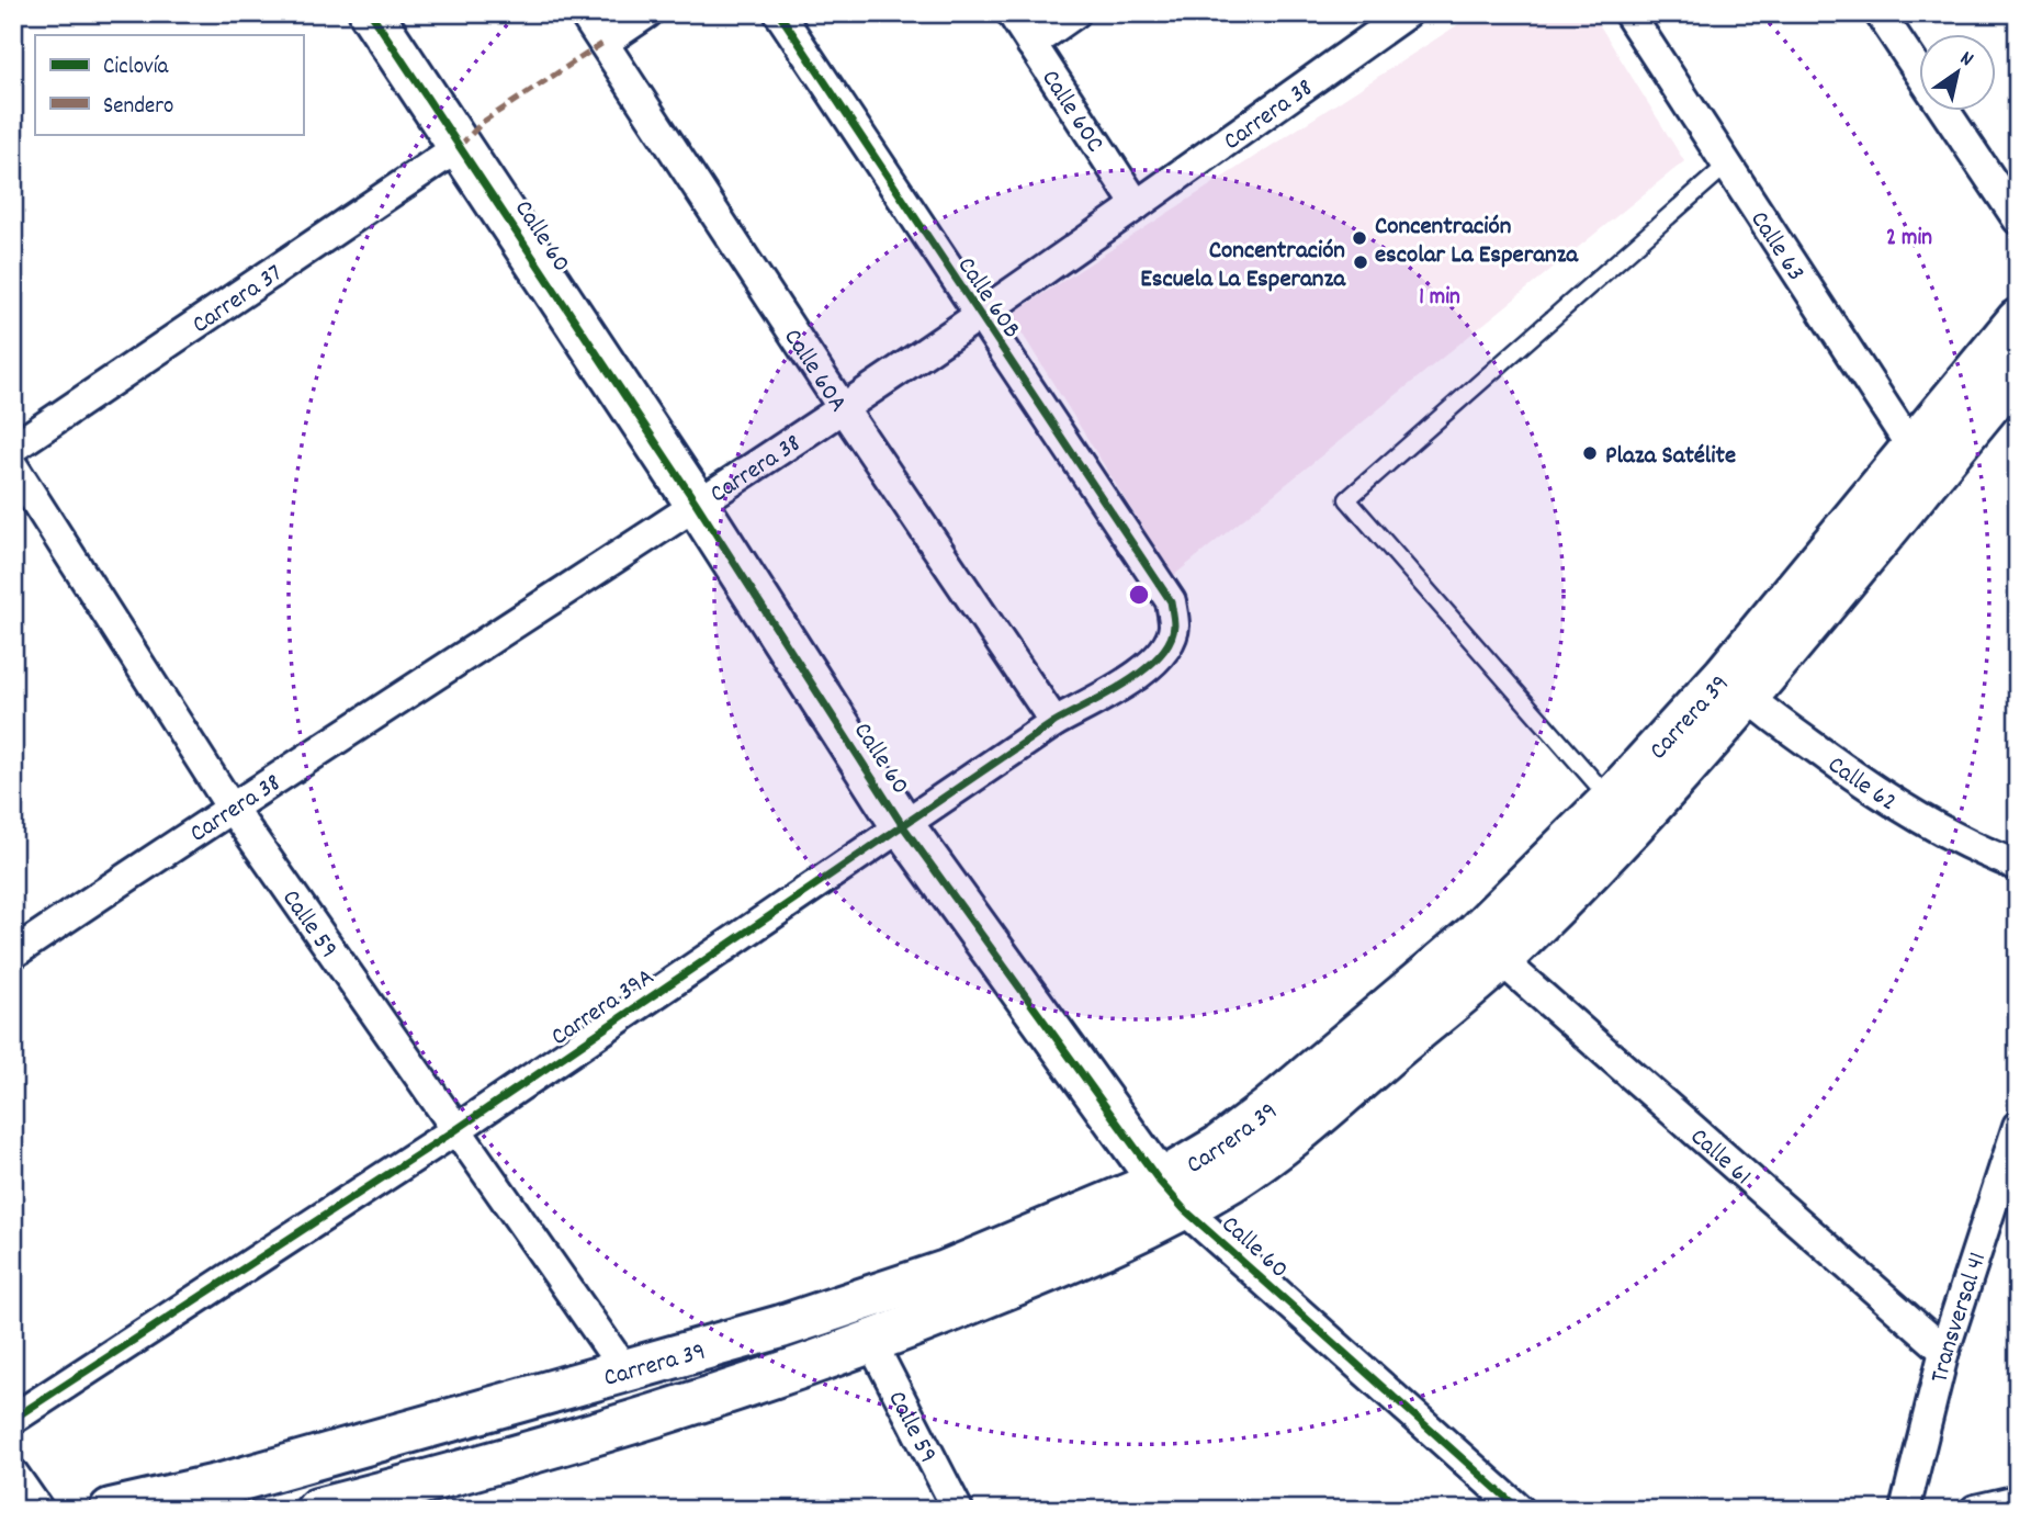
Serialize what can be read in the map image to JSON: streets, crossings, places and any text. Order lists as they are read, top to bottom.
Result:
{
  "streets": {
    "main road": ["Calle 60", "Carrera 39"],
    "street": [
      "Calle 60C",
      "Carrera 38",
      "Calle 63",
      "Calle 60B",
      "Carrera 37",
      "Calle 60A",
      "Calle 62",
      "Calle 59",
      "Carrera 39A",
      "Calle 61",
      "Transversal 41"
    ]
  },
  "crossings": [
    ["Calle 60C", "Carrera 38"],
    ["Carrera 38", "Calle 60"],
    ["Carrera 38", "Calle 60B"],
    ["Carrera 38", "Calle 60A"],
    ["Carrera 38", "Calle 59"],
    ["Calle 60", "Carrera 37"],
    ["Calle 60", "Carrera 39"],
    ["Calle 60", "Carrera 39A"],
    ["Calle 63", "Carrera 39"],
    ["Calle 60B", "Carrera 39A"],
    ["Calle 60A", "Carrera 39A"],
    ["Carrera 39", "Calle 62"],
    ["Carrera 39", "Calle 59"],
    ["Carrera 39", "Calle 61"],
    ["Calle 59", "Carrera 39A"],
    ["Calle 61", "Transversal 41"]
  ],
  "places": ["Concentración escolar La Esperanza", "Concentración Escuela La Esperanza", "Plaza Satélite"],
  "legend": ["Ciclovía", "Sendero"],
  "north": "top right",
  "rings": ["2 min", "1 min"]
}
